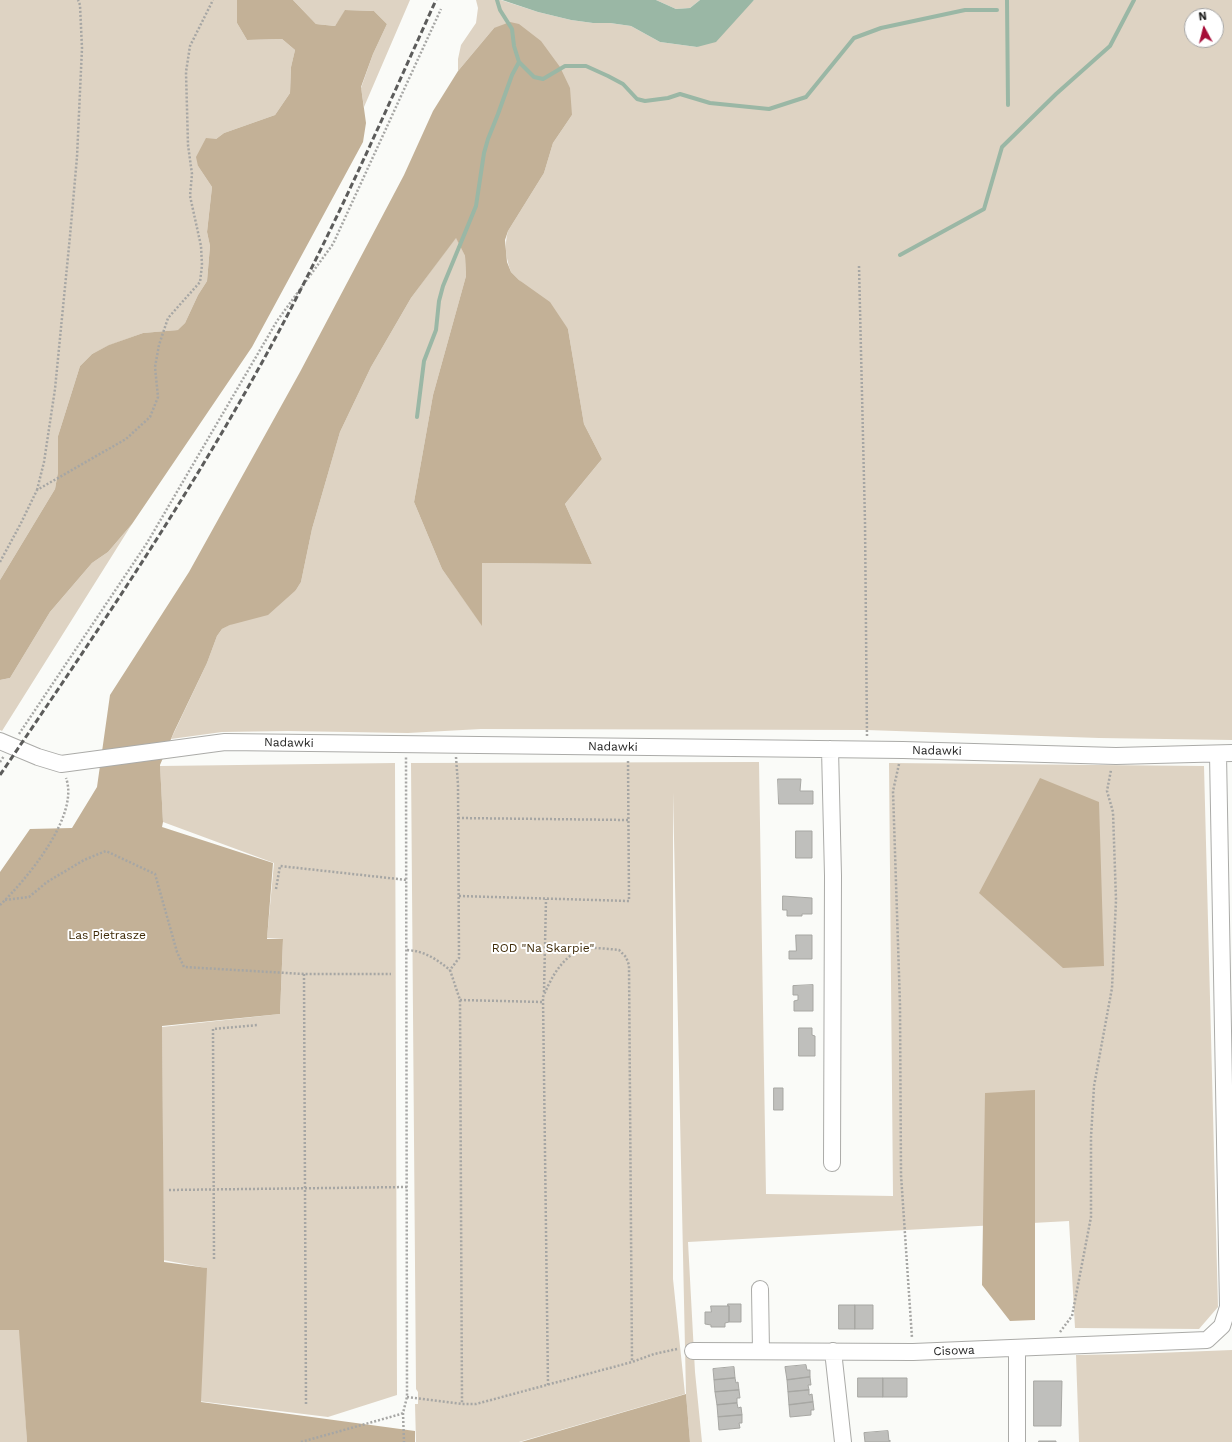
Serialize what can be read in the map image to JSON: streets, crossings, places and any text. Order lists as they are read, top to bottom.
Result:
{
  "streets": {
    "street": ["Nadawki", "Cisowa"]
  },
  "crossings": [
    ["Nadawki", "Cisowa"]
  ],
  "parks": ["Las Pietrasze", "ROD \"Na Skarpie\""],
  "north": "top"
}
